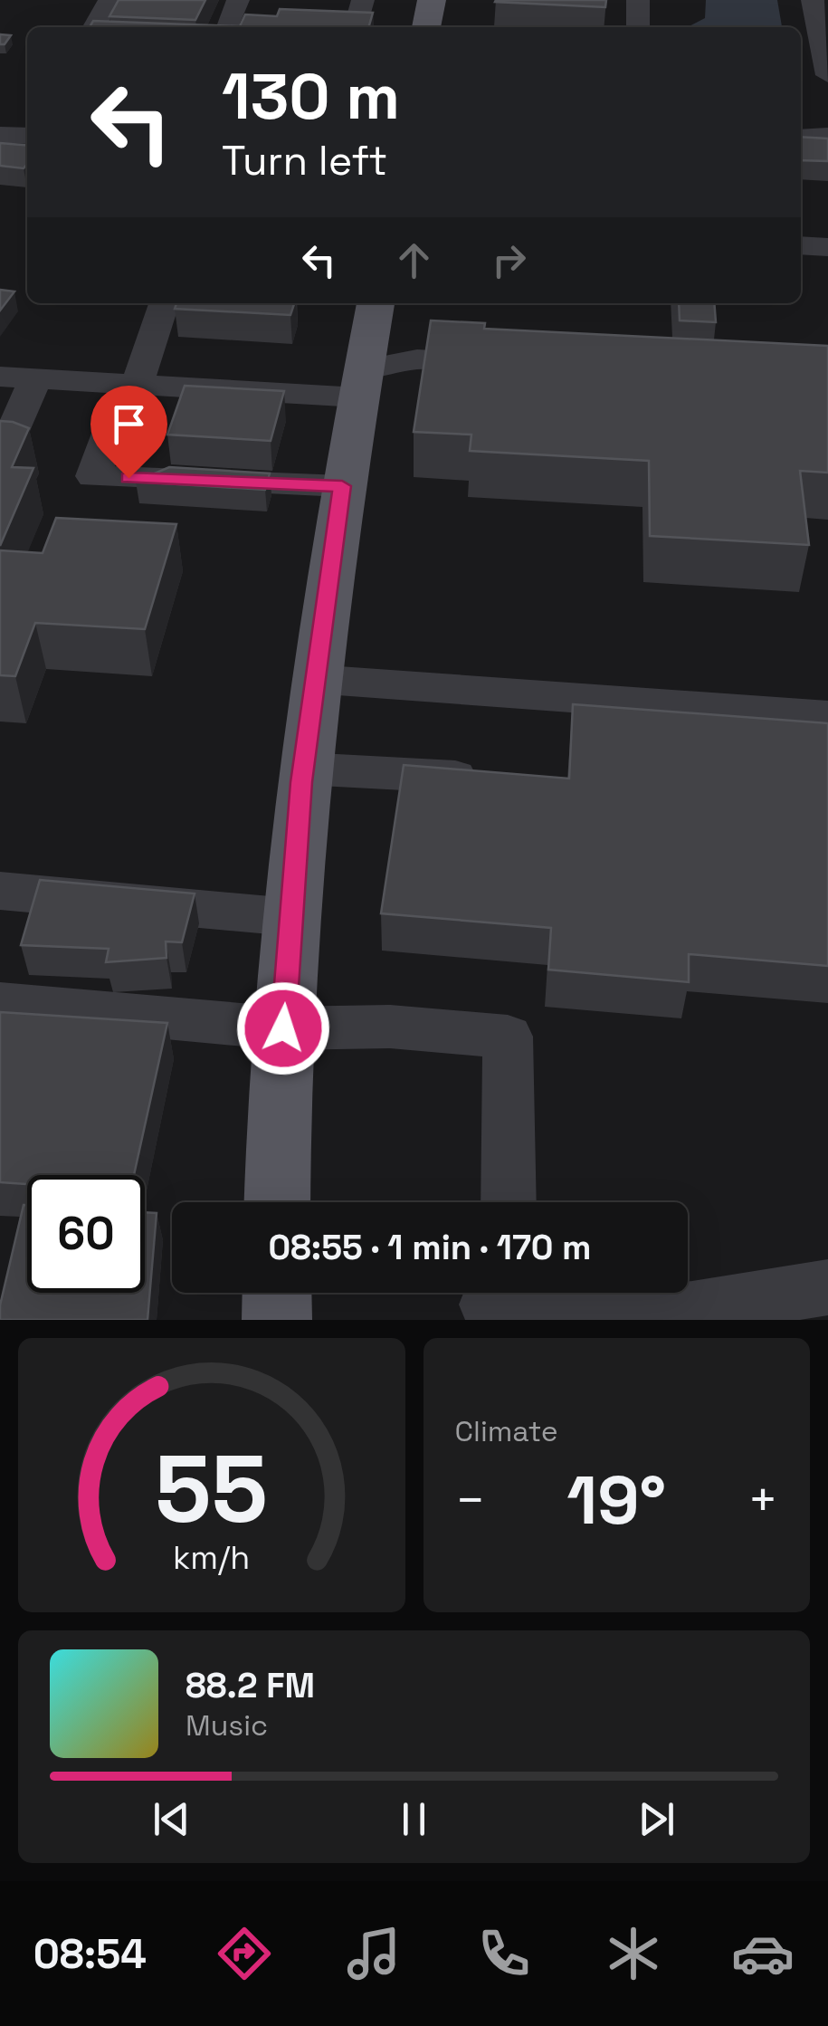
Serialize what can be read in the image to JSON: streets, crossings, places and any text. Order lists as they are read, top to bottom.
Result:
{
  "page": {
    "turn": ["130 m", "Turn left"],
    "limit": "60",
    "trip": "08:55 · 1 min · 170 m",
    "tile": "Climate",
    "heat": ["−", "19°", "+"],
    "song": ["88.2 FM", "Music"],
    "tabs": "08:54",
    "gauge": ["55", "km/h"]
  }
}
